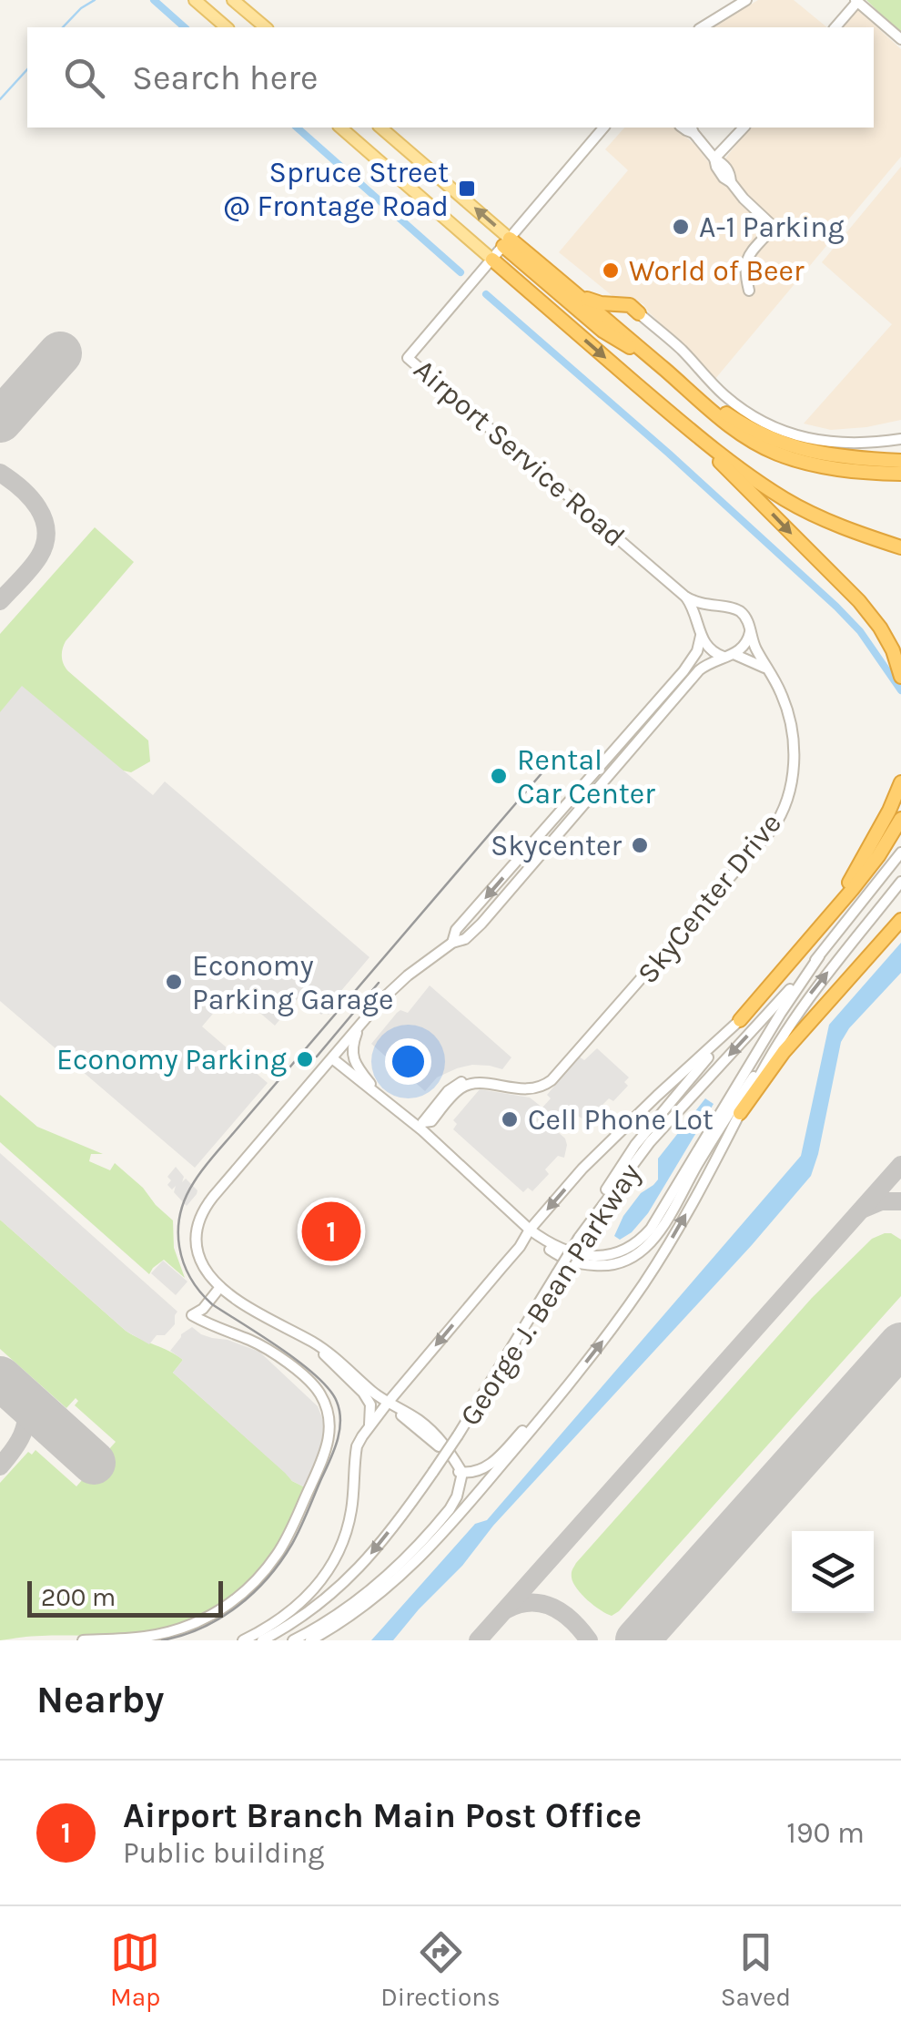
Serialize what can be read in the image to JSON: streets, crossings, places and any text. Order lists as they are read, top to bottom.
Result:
{
  "streets": {
    "street": ["Airport Service Road", "SkyCenter Drive", "George J. Bean Parkway"]
  },
  "crossings": [
    ["Airport Service Road", "SkyCenter Drive"]
  ],
  "places": {
    "transit": ["Spruce Street @ Frontage Road"],
    "other": [
      "A-1 Parking",
      "World of Beer",
      "Rental Car Center",
      "Skycenter",
      "Economy Parking Garage",
      "Economy Parking",
      "Cell Phone Lot"
    ]
  },
  "scale_bar": "200 m",
  "page": {
    "search": "Search here",
    "pins": "1",
    "scale": "200 m",
    "heading": "Nearby",
    "list": [
      {
        "mark": "1",
        "name": "Airport Branch Main Post Office",
        "note": "Public building",
        "value": "190 m"
      }
    ],
    "nav": ["Map", "Directions", "Saved"]
  }
}
